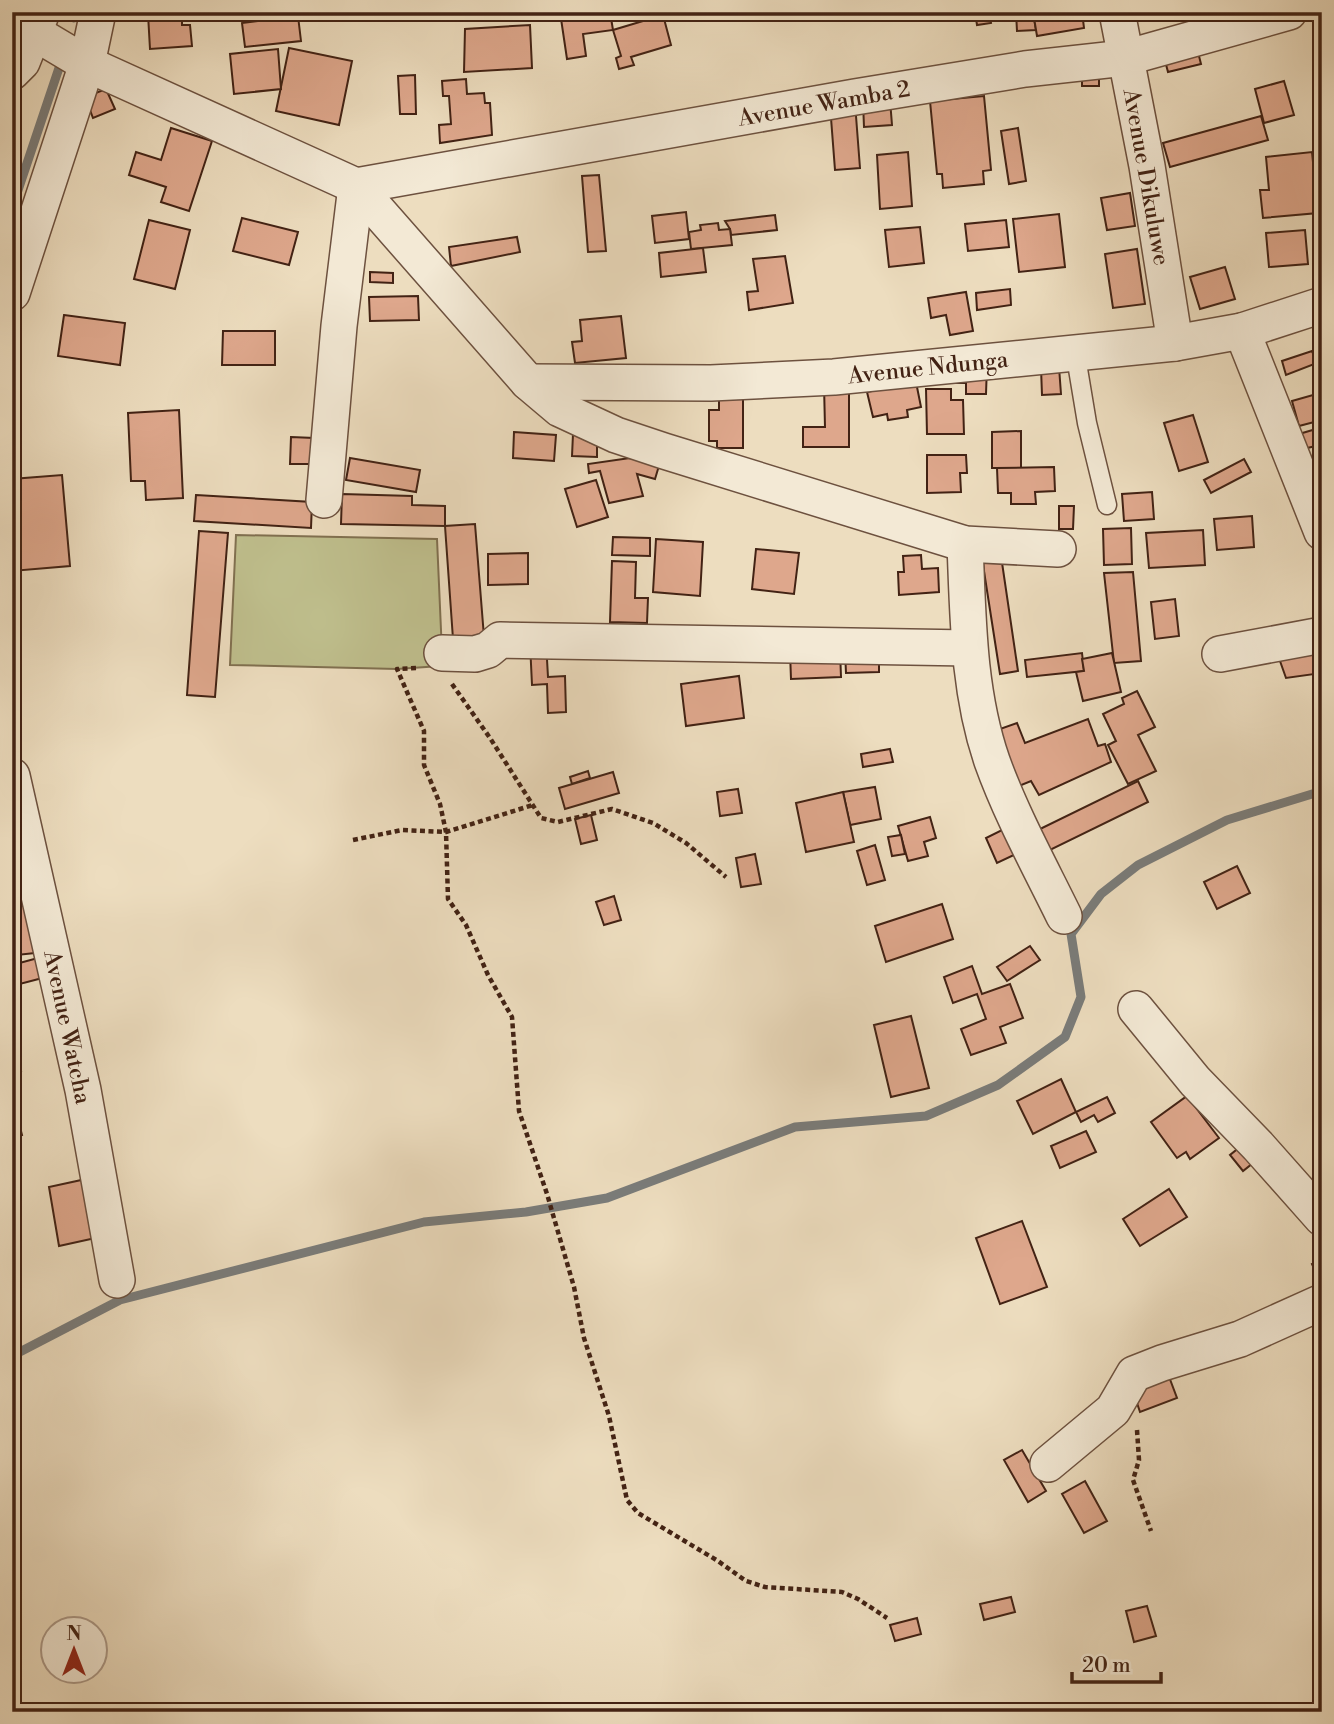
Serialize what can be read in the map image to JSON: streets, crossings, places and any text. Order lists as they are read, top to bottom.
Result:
{
  "streets": {
    "street": [
      "Avenue Wamba 2",
      "Avenue Dikuluwe",
      "Avenue Ndunga",
      "Avenue Watcha"
    ]
  },
  "crossings": [
    ["Avenue Wamba 2", "Avenue Dikuluwe"],
    ["Avenue Dikuluwe", "Avenue Ndunga"]
  ],
  "scale_bar": "20 m",
  "north": "top"
}
